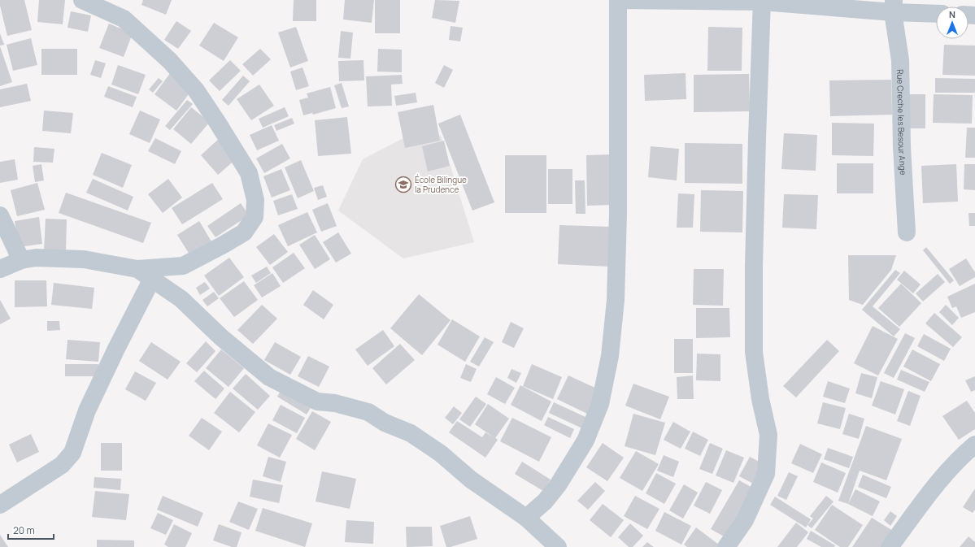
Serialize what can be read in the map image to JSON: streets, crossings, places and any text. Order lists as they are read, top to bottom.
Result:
{
  "streets": {
    "street": ["Rue Creche les Besour Ange"]
  },
  "places": {
    "school or university": ["École Bilingue la Prudence"]
  },
  "scale_bar": "20 m",
  "north": "top"
}
